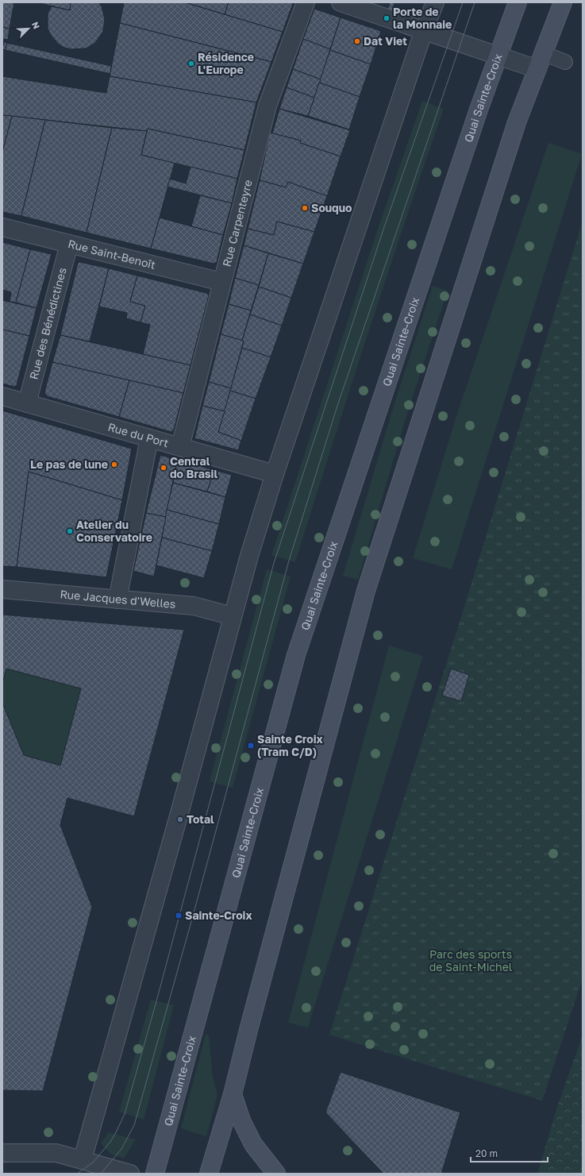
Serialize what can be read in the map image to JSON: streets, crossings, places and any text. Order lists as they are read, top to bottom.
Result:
{
  "streets": {
    "main road": ["Quai Sainte-Croix"],
    "street": [
      "Rue Carpenteyre",
      "Rue Saint-Benoît",
      "Rue des Bénédictines",
      "Rue du Port",
      "Rue Jacques d'Welles"
    ]
  },
  "crossings": [
    ["Rue Carpenteyre", "Rue Saint-Benoît"],
    ["Rue Carpenteyre", "Rue du Port"],
    ["Rue Saint-Benoît", "Rue des Bénédictines"],
    ["Rue des Bénédictines", "Rue du Port"]
  ],
  "parks": ["Parc des sports de Saint-Michel"],
  "places": {
    "other": [
      "Porte de la Monnaie",
      "Dat Viet",
      "Résidence L'Europe",
      "Souquo",
      "Le pas de lune",
      "Central do Brasil",
      "Atelier du Conservatoire",
      "Total"
    ],
    "transit": ["Sainte Croix (Tram C/D)", "Sainte-Croix"]
  },
  "scale_bar": "20 m",
  "north": "top right"
}
